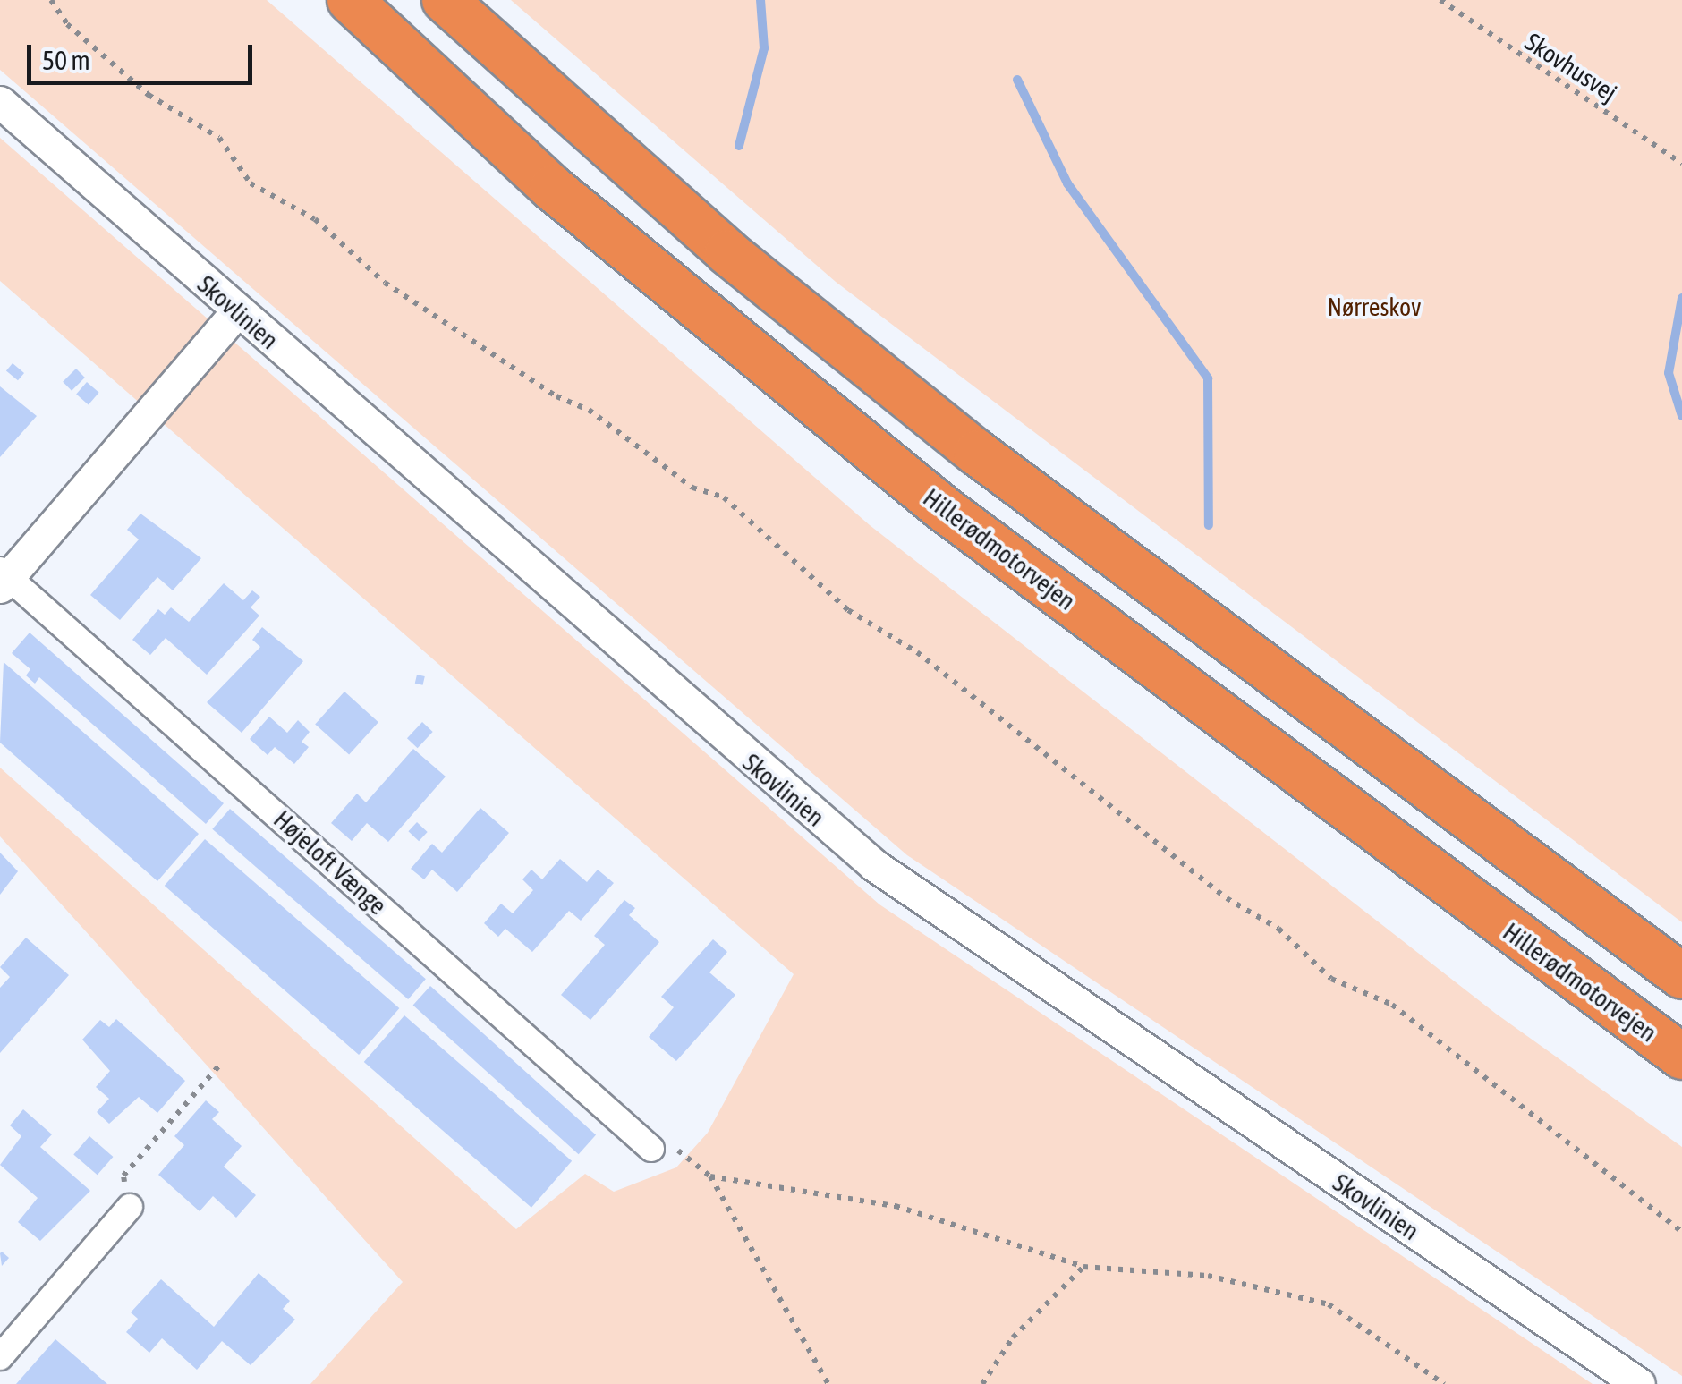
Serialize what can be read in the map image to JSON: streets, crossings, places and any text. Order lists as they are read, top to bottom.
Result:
{
  "streets": {
    "highway": ["Hillerødmotorvejen"],
    "street": ["Skovlinien", "Højeloft Vænge"],
    "path": ["Skovhusvej"]
  },
  "crossings": [
    ["Skovlinien", "Højeloft Vænge"]
  ],
  "parks": ["Nørreskov"],
  "scale_bar": "50 m"
}
